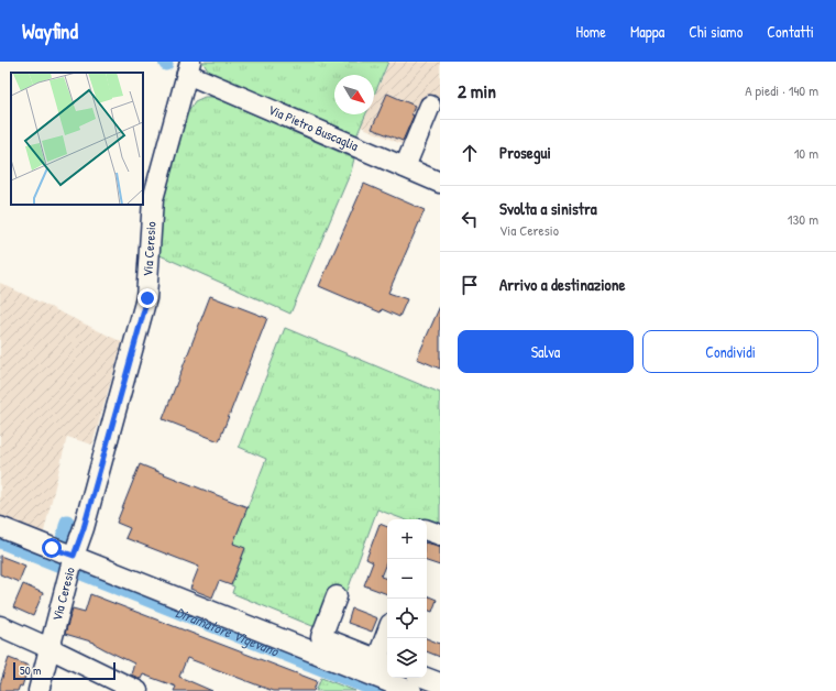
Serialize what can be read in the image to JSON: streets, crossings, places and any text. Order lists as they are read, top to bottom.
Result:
{
  "streets": {
    "street": ["Via Pietro Buscaglia", "Via Ceresio"]
  },
  "crossings": [
    ["Via Pietro Buscaglia", "Via Ceresio"]
  ],
  "water": ["Diramatore Vigevano"],
  "scale_bar": "50 m",
  "north": "bottom right",
  "page": {
    "header": "Wayfind",
    "nav": [
      "Home",
      "Mappa",
      "Chi siamo",
      "Contatti"
    ],
    "heading": ["2 min", "A piedi · 140 m"],
    "list": [
      ["Prosegui", "10 m"],
      ["Svolta a sinistra", "Via Ceresio", "130 m"],
      "Arrivo a destinazione"
    ],
    "buttons": ["Salva", "Condividi"],
    "map_buttons": ["+", "−"],
    "scale": "50 m"
  }
}
